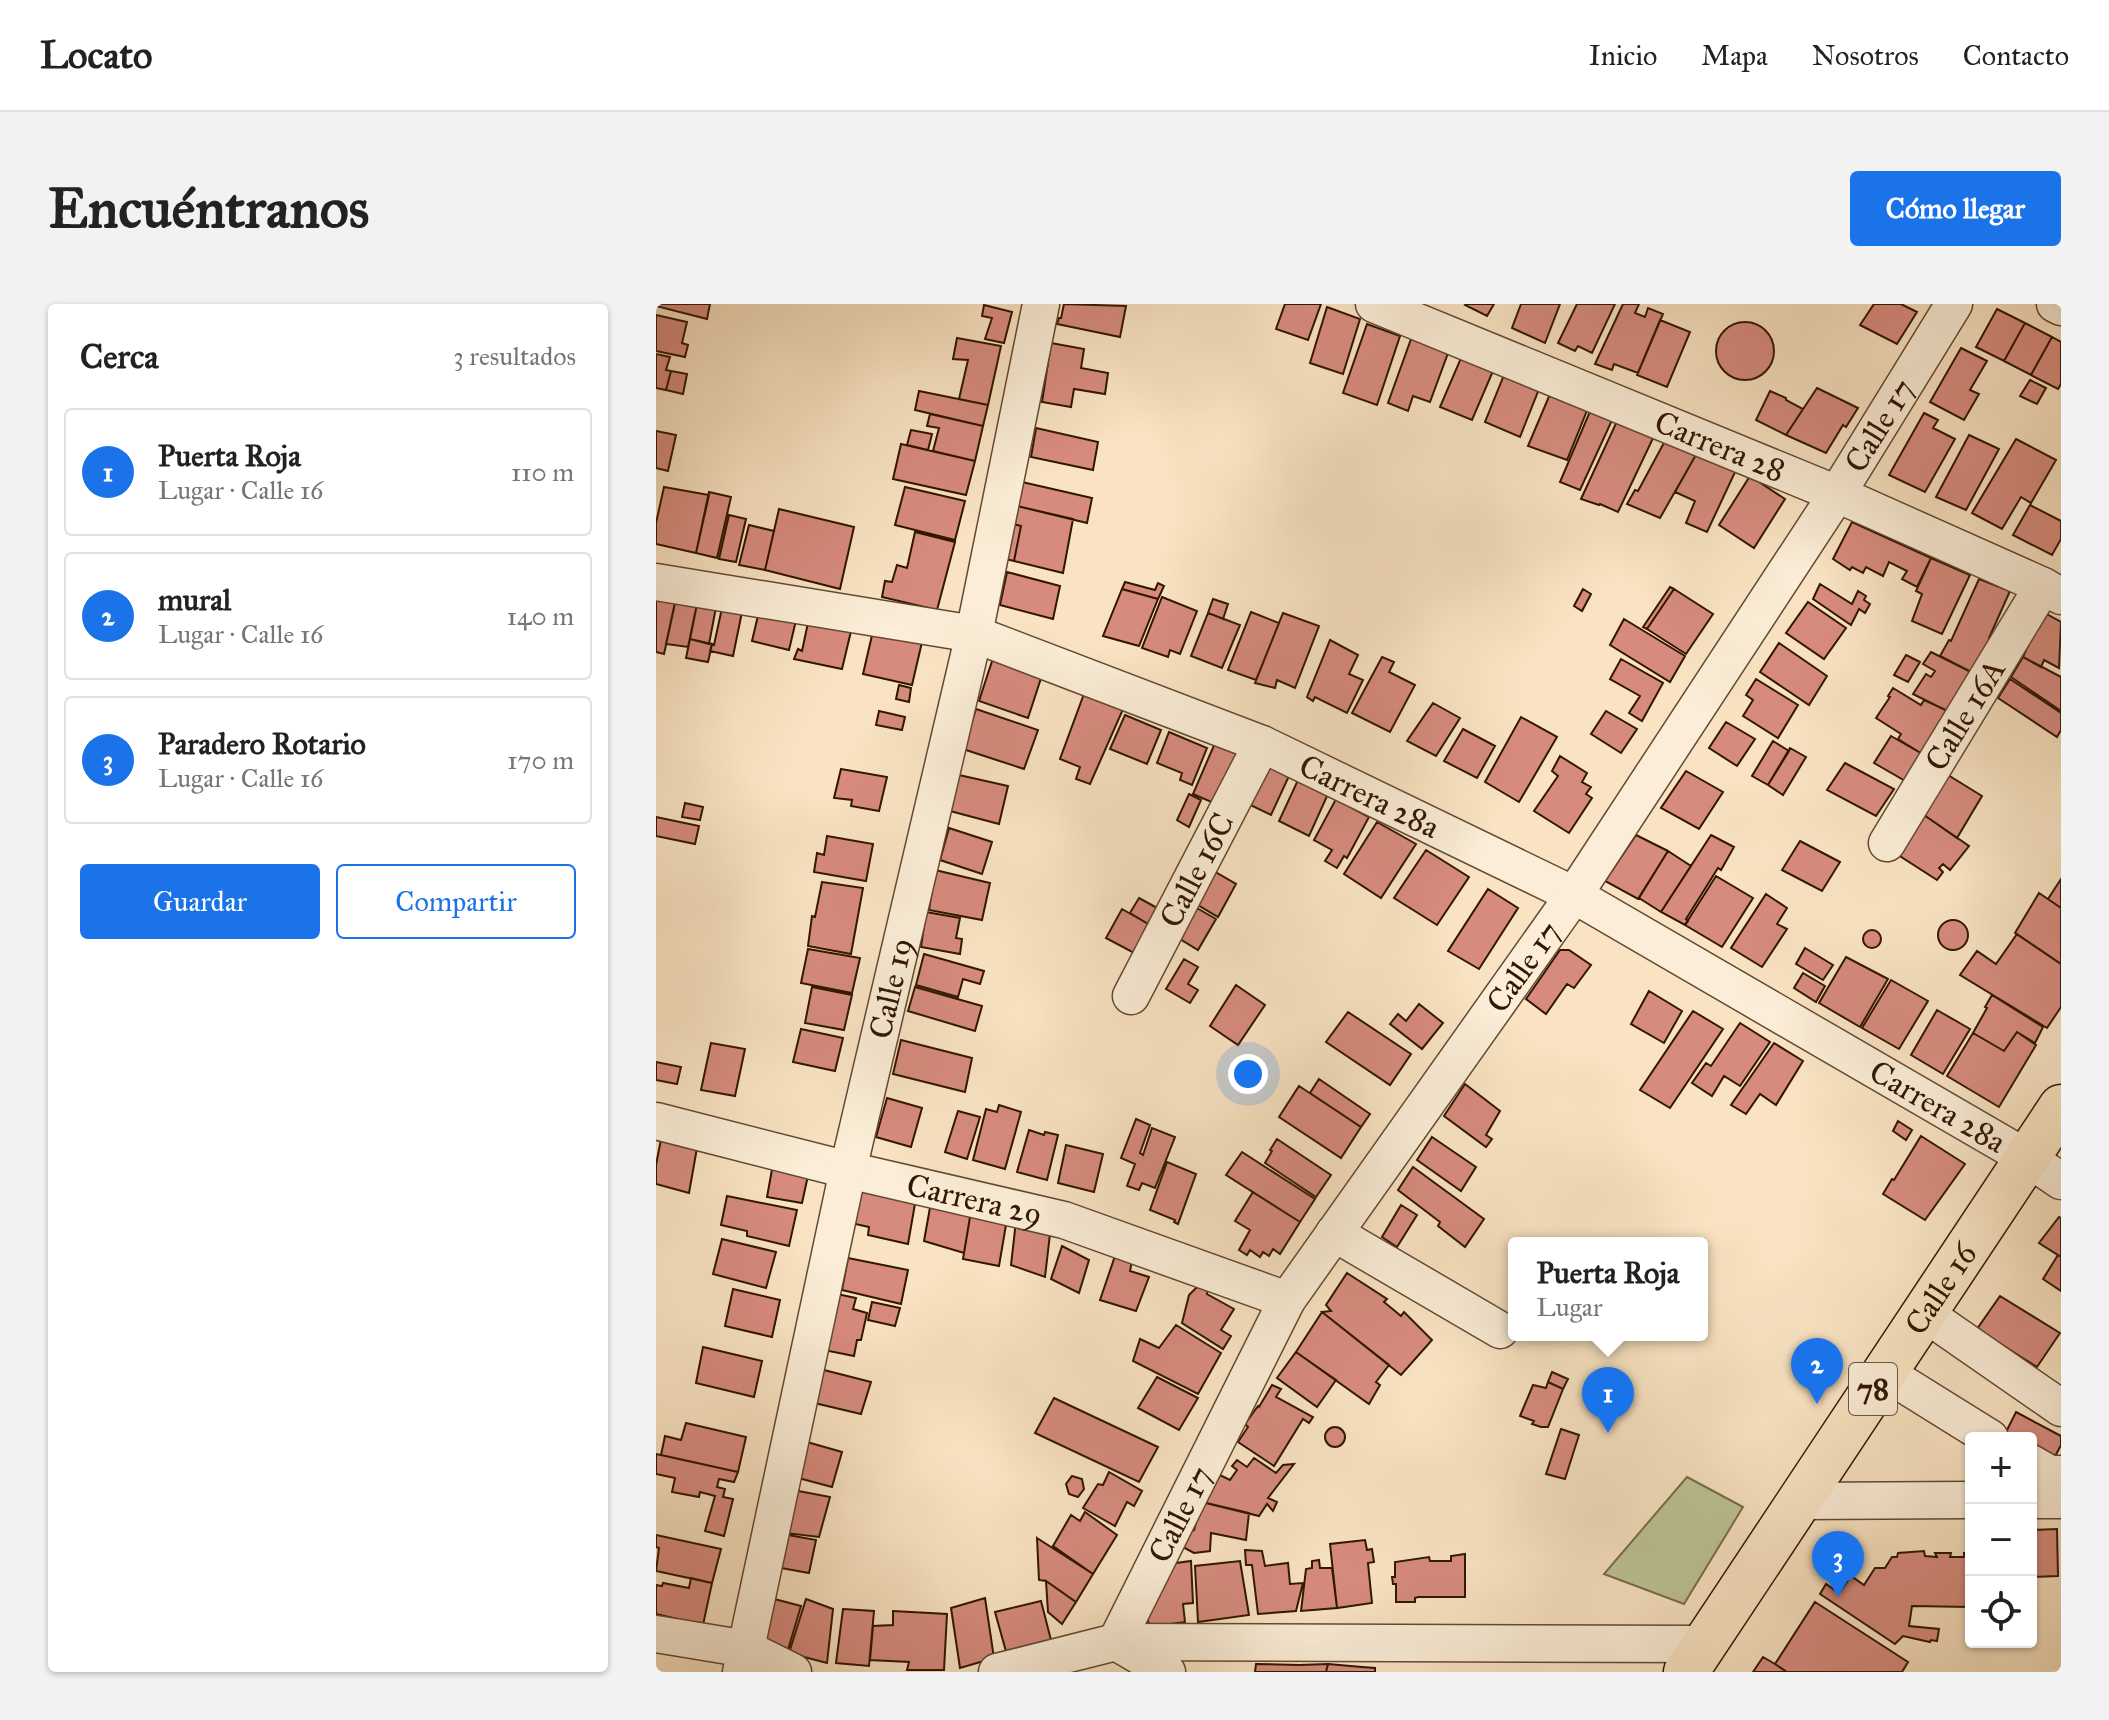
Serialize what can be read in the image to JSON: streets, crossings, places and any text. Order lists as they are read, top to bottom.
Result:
{
  "streets": {
    "highway": ["Calle 16", "78"],
    "street": [
      "Calle 17",
      "Carrera 28",
      "Calle 16A",
      "Carrera 28a",
      "Calle 16C",
      "Calle 19",
      "Carrera 29"
    ]
  },
  "crossings": [
    ["Calle 17", "Carrera 28"],
    ["Calle 17", "Carrera 28a"],
    ["Calle 17", "Carrera 29"],
    ["Carrera 28", "Calle 16A"],
    ["Carrera 28a", "Calle 16C"],
    ["Carrera 28a", "Calle 19"],
    ["Carrera 28a", "Calle 16"],
    ["Calle 19", "Carrera 29"]
  ],
  "page": {
    "header": "Locato",
    "nav": [
      "Inicio",
      "Mapa",
      "Nosotros",
      "Contacto"
    ],
    "buttons": [
      "Cómo llegar",
      ["Guardar", "Compartir"]
    ],
    "title": "Encuéntranos",
    "heading": ["Cerca", "3 resultados"],
    "list": [
      {
        "mark": "1",
        "name": "Puerta Roja",
        "note": "Lugar · Calle 16",
        "value": "110 m"
      },
      {
        "mark": "2",
        "name": "mural",
        "note": "Lugar · Calle 16",
        "value": "140 m"
      },
      {
        "mark": "3",
        "name": "Paradero Rotario",
        "note": "Lugar · Calle 16",
        "value": "170 m"
      }
    ],
    "popup": ["Puerta Roja", "Lugar"],
    "pins": ["2", "1", "3"],
    "map_buttons": ["+", "−"]
  }
}
